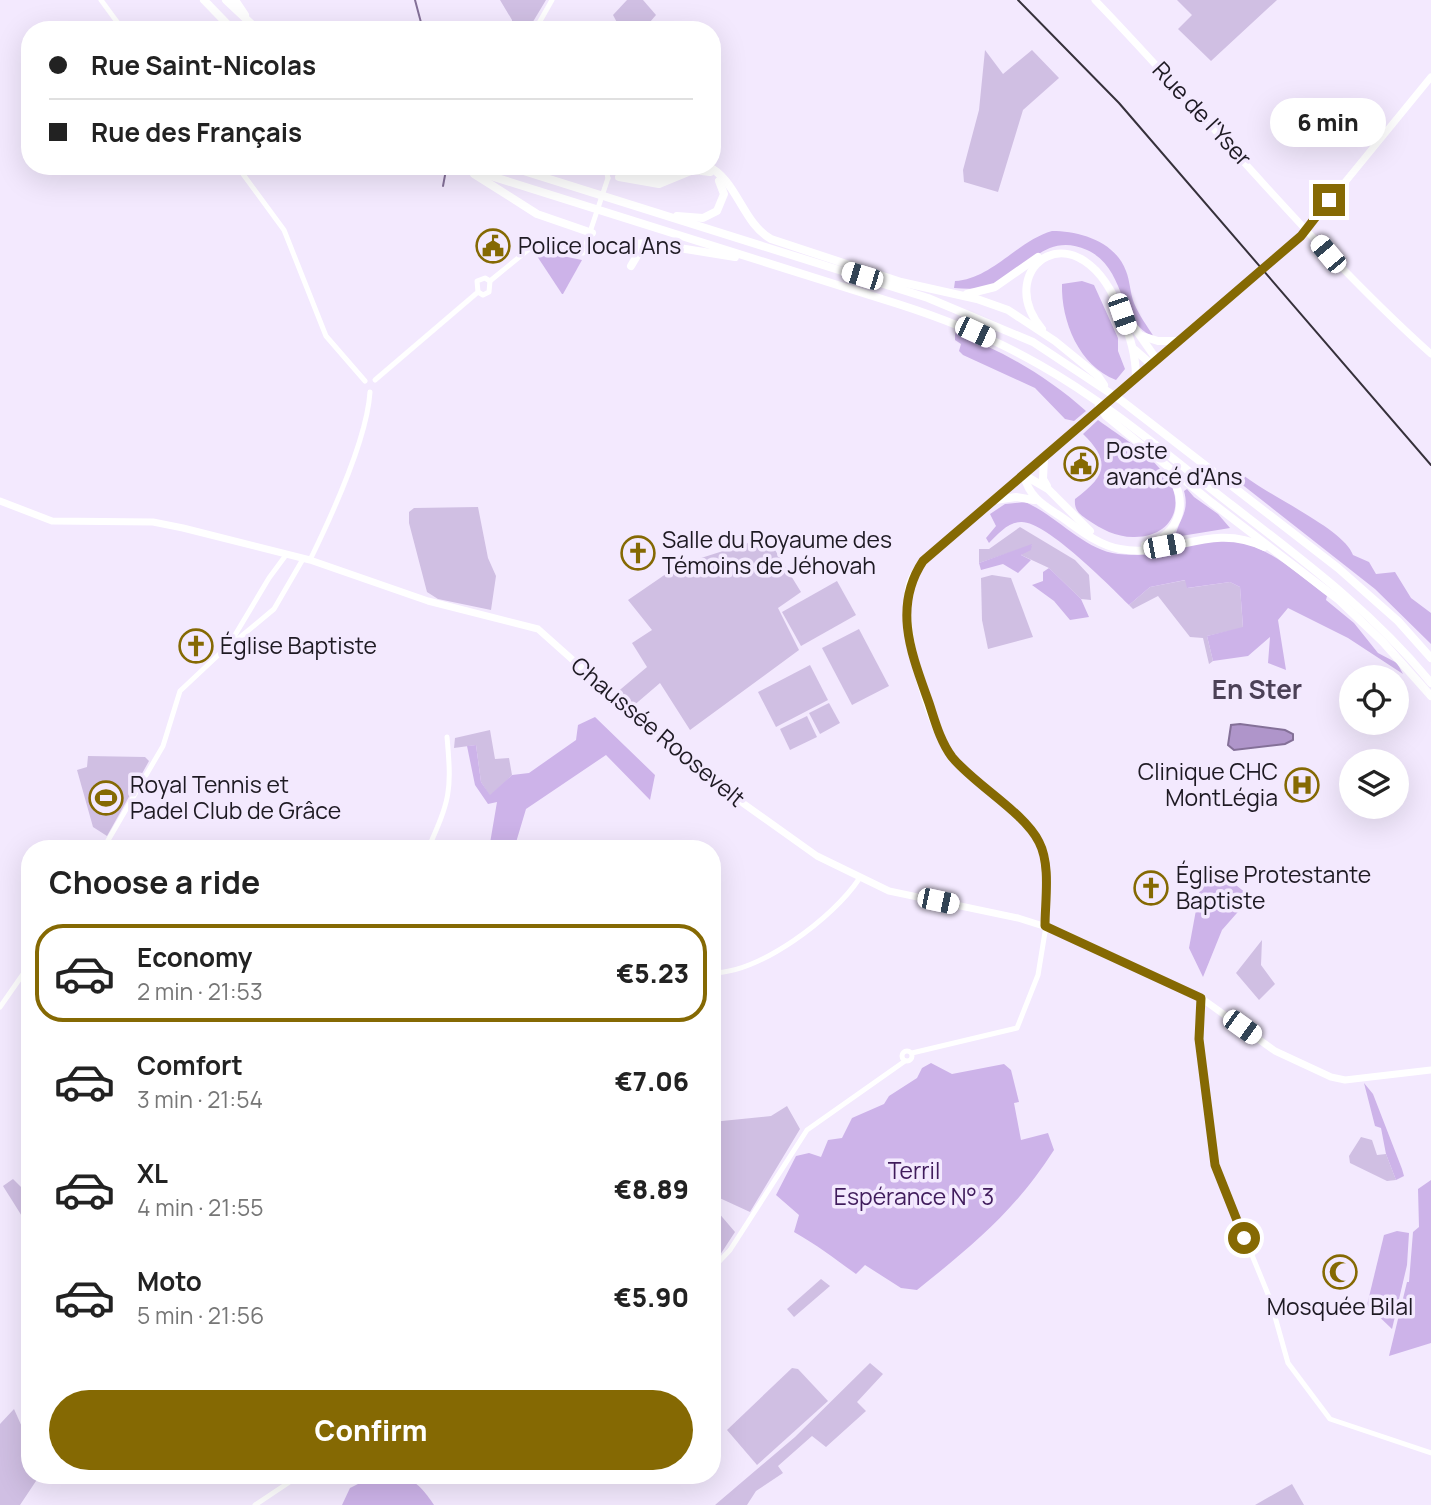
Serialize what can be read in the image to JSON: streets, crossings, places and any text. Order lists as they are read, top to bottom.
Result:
{
  "streets": {
    "main road": ["Rue de l'Yser", "Chaussée Roosevelt"]
  },
  "districts": ["En Ster"],
  "parks": ["Terril Espérance N° 3"],
  "places": {
    "public building": ["Police local Ans", "Poste avancé d'Ans"],
    "church": ["Salle du Royaume des Témoins de Jéhovah", "Église Baptiste", "Église Protestante Baptiste"],
    "hospital": ["Clinique CHC MontLégia"],
    "sports": ["Royal Tennis et Padel Club de Grâce"],
    "mosque": ["Mosquée Bilal"]
  },
  "page": {
    "banner": ["Rue Saint-Nicolas", "Rue des Français"],
    "bubble": "6 min",
    "heading": "Choose a ride",
    "list": [
      {
        "name": "Economy",
        "note": "2 min · 21:53",
        "value": "€5.23"
      },
      {
        "name": "Comfort",
        "note": "3 min · 21:54",
        "value": "€7.06"
      },
      {
        "name": "XL",
        "note": "4 min · 21:55",
        "value": "€8.89"
      },
      {
        "name": "Moto",
        "note": "5 min · 21:56",
        "value": "€5.90"
      }
    ],
    "buttons": "Confirm"
  }
}
